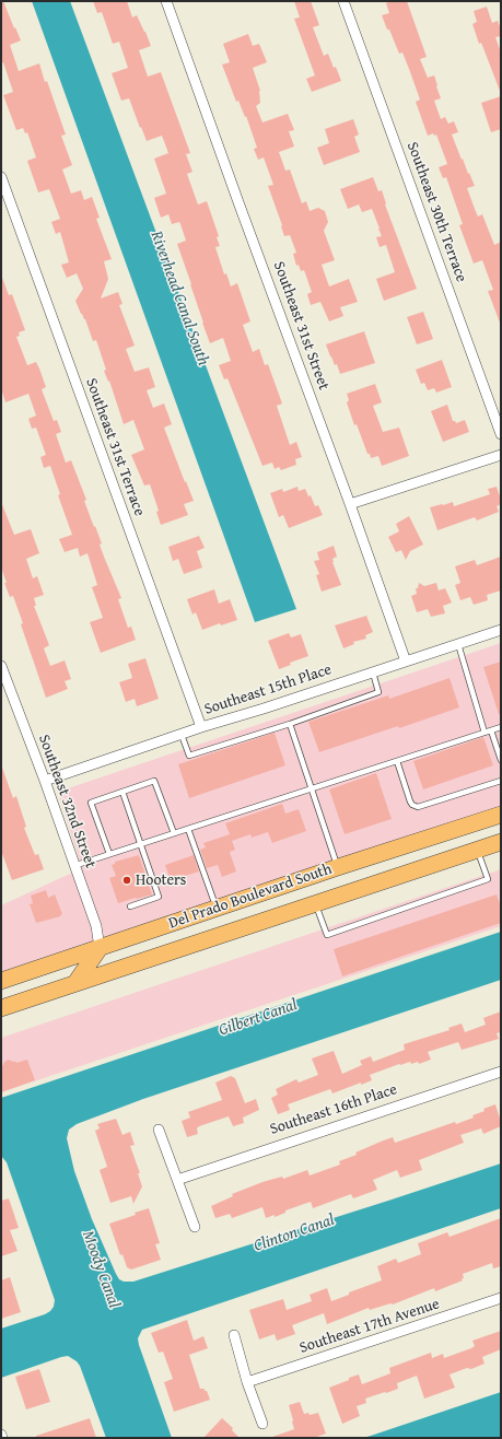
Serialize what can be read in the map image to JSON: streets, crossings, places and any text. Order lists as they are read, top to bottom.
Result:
{
  "streets": {
    "main road": ["Del Prado Boulevard South"],
    "street": [
      "Southeast 30th Terrace",
      "Southeast 31st Street",
      "Southeast 31st Terrace",
      "Southeast 15th Place",
      "Southeast 32nd Street",
      "Southeast 16th Place",
      "Southeast 17th Avenue"
    ]
  },
  "crossings": [
    ["Southeast 31st Street", "Southeast 15th Place"],
    ["Southeast 31st Terrace", "Southeast 15th Place"],
    ["Southeast 15th Place", "Southeast 32nd Street"],
    ["Southeast 32nd Street", "Del Prado Boulevard South"]
  ],
  "water": [
    "Riverhead Canal South",
    "Gilbert Canal",
    "Clinton Canal",
    "Moody Canal"
  ],
  "places": ["Hooters"]
}
